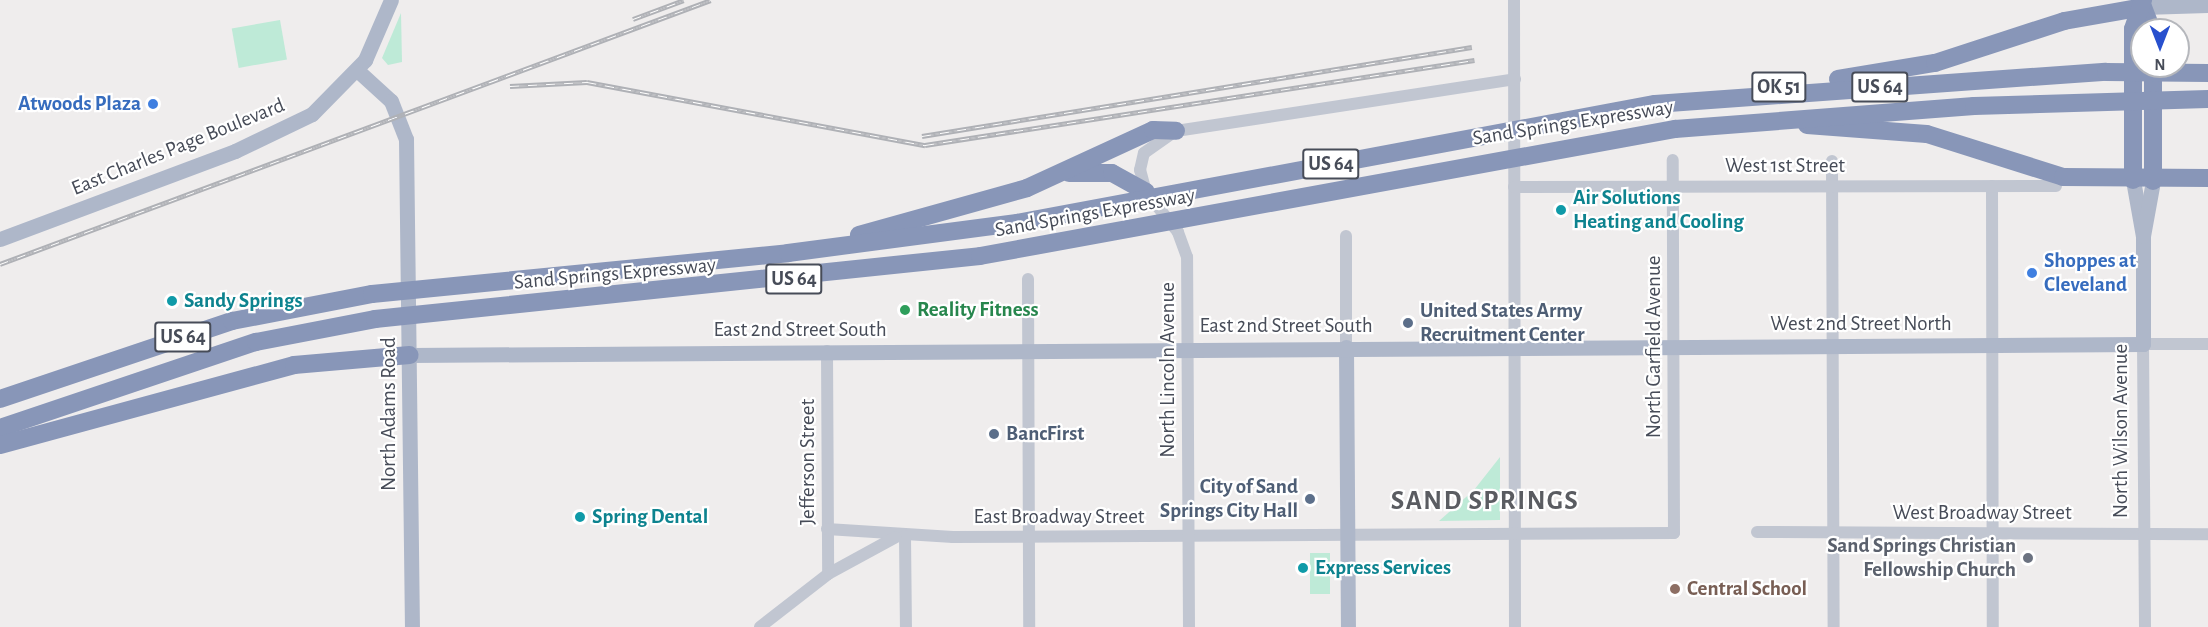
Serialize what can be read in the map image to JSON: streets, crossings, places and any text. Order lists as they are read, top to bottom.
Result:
{
  "streets": {
    "highway": [
      "OK 51",
      "US 64",
      "Sand Springs Expressway",
      "North Wilson Avenue"
    ],
    "main road": [
      "East Charles Page Boulevard",
      "West 2nd Street North",
      "East 2nd Street South",
      "North Adams Road"
    ],
    "street": [
      "West 1st Street",
      "North Garfield Avenue",
      "North Lincoln Avenue",
      "Jefferson Street",
      "West Broadway Street",
      "East Broadway Street"
    ]
  },
  "crossings": [
    ["OK 51", "Sand Springs Expressway"],
    ["OK 51", "North Wilson Avenue"],
    ["East Charles Page Boulevard", "North Adams Road"],
    ["West 1st Street", "North Garfield Avenue"],
    ["West 2nd Street North", "East 2nd Street South"],
    ["West 2nd Street North", "North Garfield Avenue"],
    ["West 2nd Street North", "North Wilson Avenue"],
    ["East 2nd Street South", "North Lincoln Avenue"],
    ["East 2nd Street South", "North Adams Road"],
    ["East 2nd Street South", "Jefferson Street"],
    ["North Garfield Avenue", "East Broadway Street"],
    ["North Lincoln Avenue", "East Broadway Street"],
    ["North Wilson Avenue", "West Broadway Street"],
    ["Jefferson Street", "East Broadway Street"]
  ],
  "districts": ["SAND SPRINGS"],
  "places": [
    "Atwoods Plaza",
    "Air Solutions Heating and Cooling",
    "Shoppes at Cleveland",
    "Sandy Springs",
    "Reality Fitness",
    "United States Army Recruitment Center",
    "BancFirst",
    "City of Sand Springs City Hall",
    "Spring Dental",
    "Sand Springs Christian Fellowship Church",
    "Express Services",
    "Central School"
  ],
  "north": "bottom"
}
